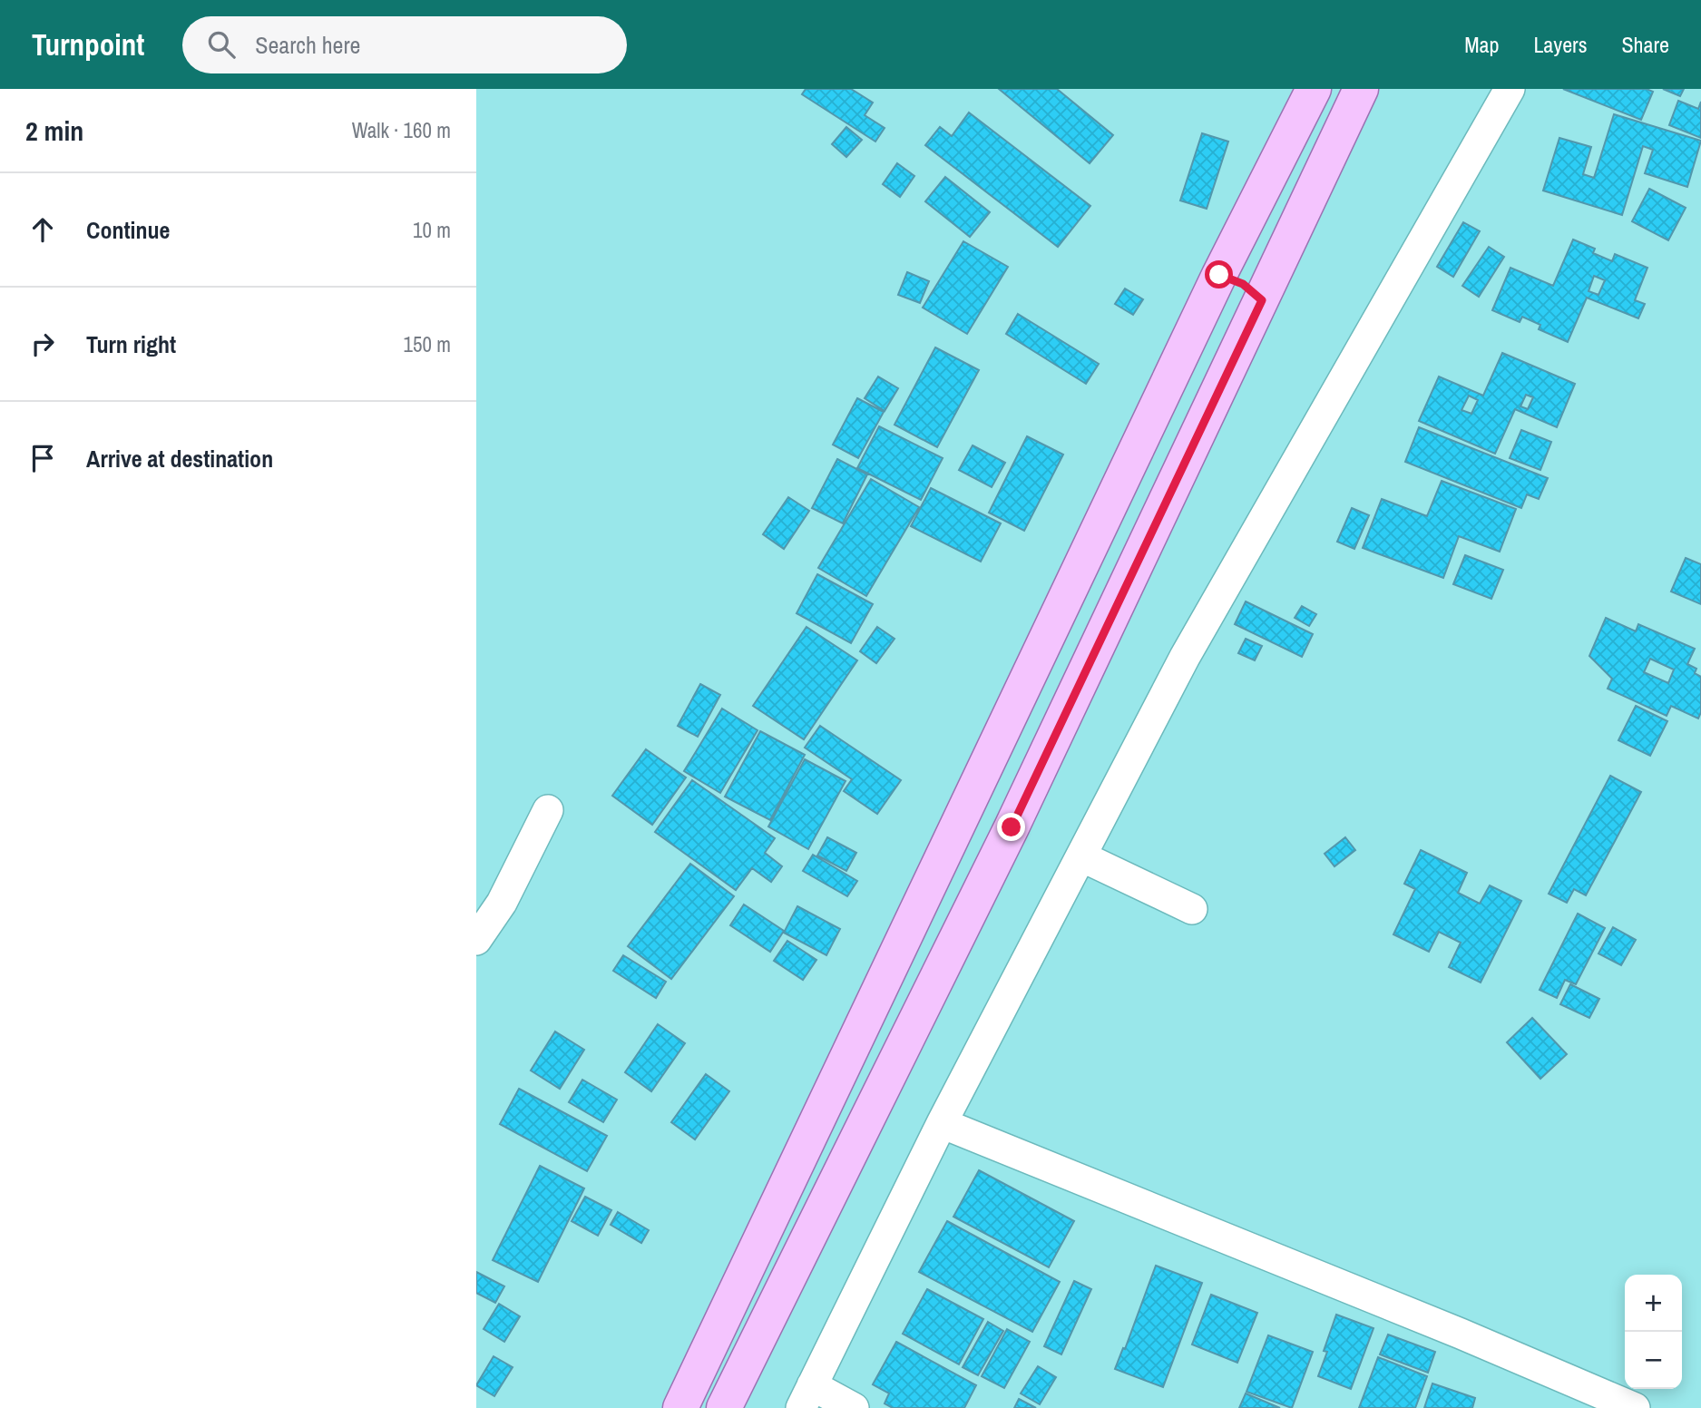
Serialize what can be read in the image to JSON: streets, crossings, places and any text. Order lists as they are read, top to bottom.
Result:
{
  "page": {
    "header": "Turnpoint",
    "search": "Search here",
    "nav": ["Map", "Layers", "Share"],
    "heading": ["2 min", "Walk · 160 m"],
    "list": [
      ["Continue", "10 m"],
      ["Turn right", "150 m"],
      "Arrive at destination"
    ],
    "map_buttons": ["+", "−"]
  }
}
